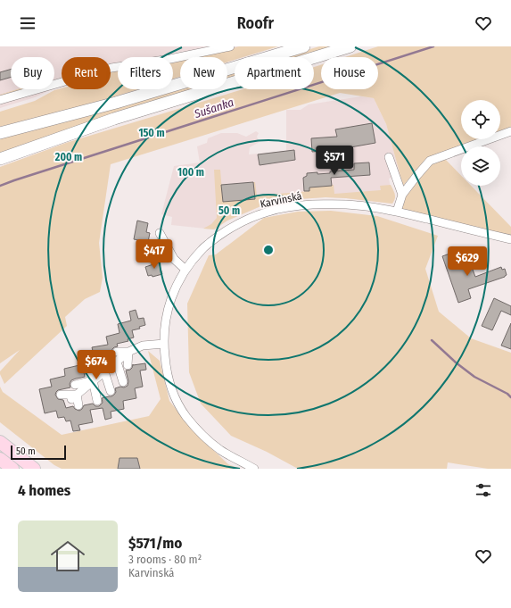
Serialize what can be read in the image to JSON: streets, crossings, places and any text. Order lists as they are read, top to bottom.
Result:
{
  "streets": {
    "street": ["Karvinská"]
  },
  "water": ["Sušanka"],
  "scale_bar": "50 m",
  "page": {
    "header": "Roofr",
    "chip": [
      "Buy",
      "Rent",
      "Filters",
      "New",
      "Apartment",
      "House"
    ],
    "price": [
      "$571",
      "$417",
      "$629",
      "$674"
    ],
    "scale": "50 m",
    "heading": "4 homes",
    "list": [
      {
        "name": "$571/mo",
        "note": "3 rooms · 80 m² · Karvinská"
      }
    ]
  },
  "rings": [
    "150 m",
    "200 m",
    "100 m",
    "50 m"
  ]
}
